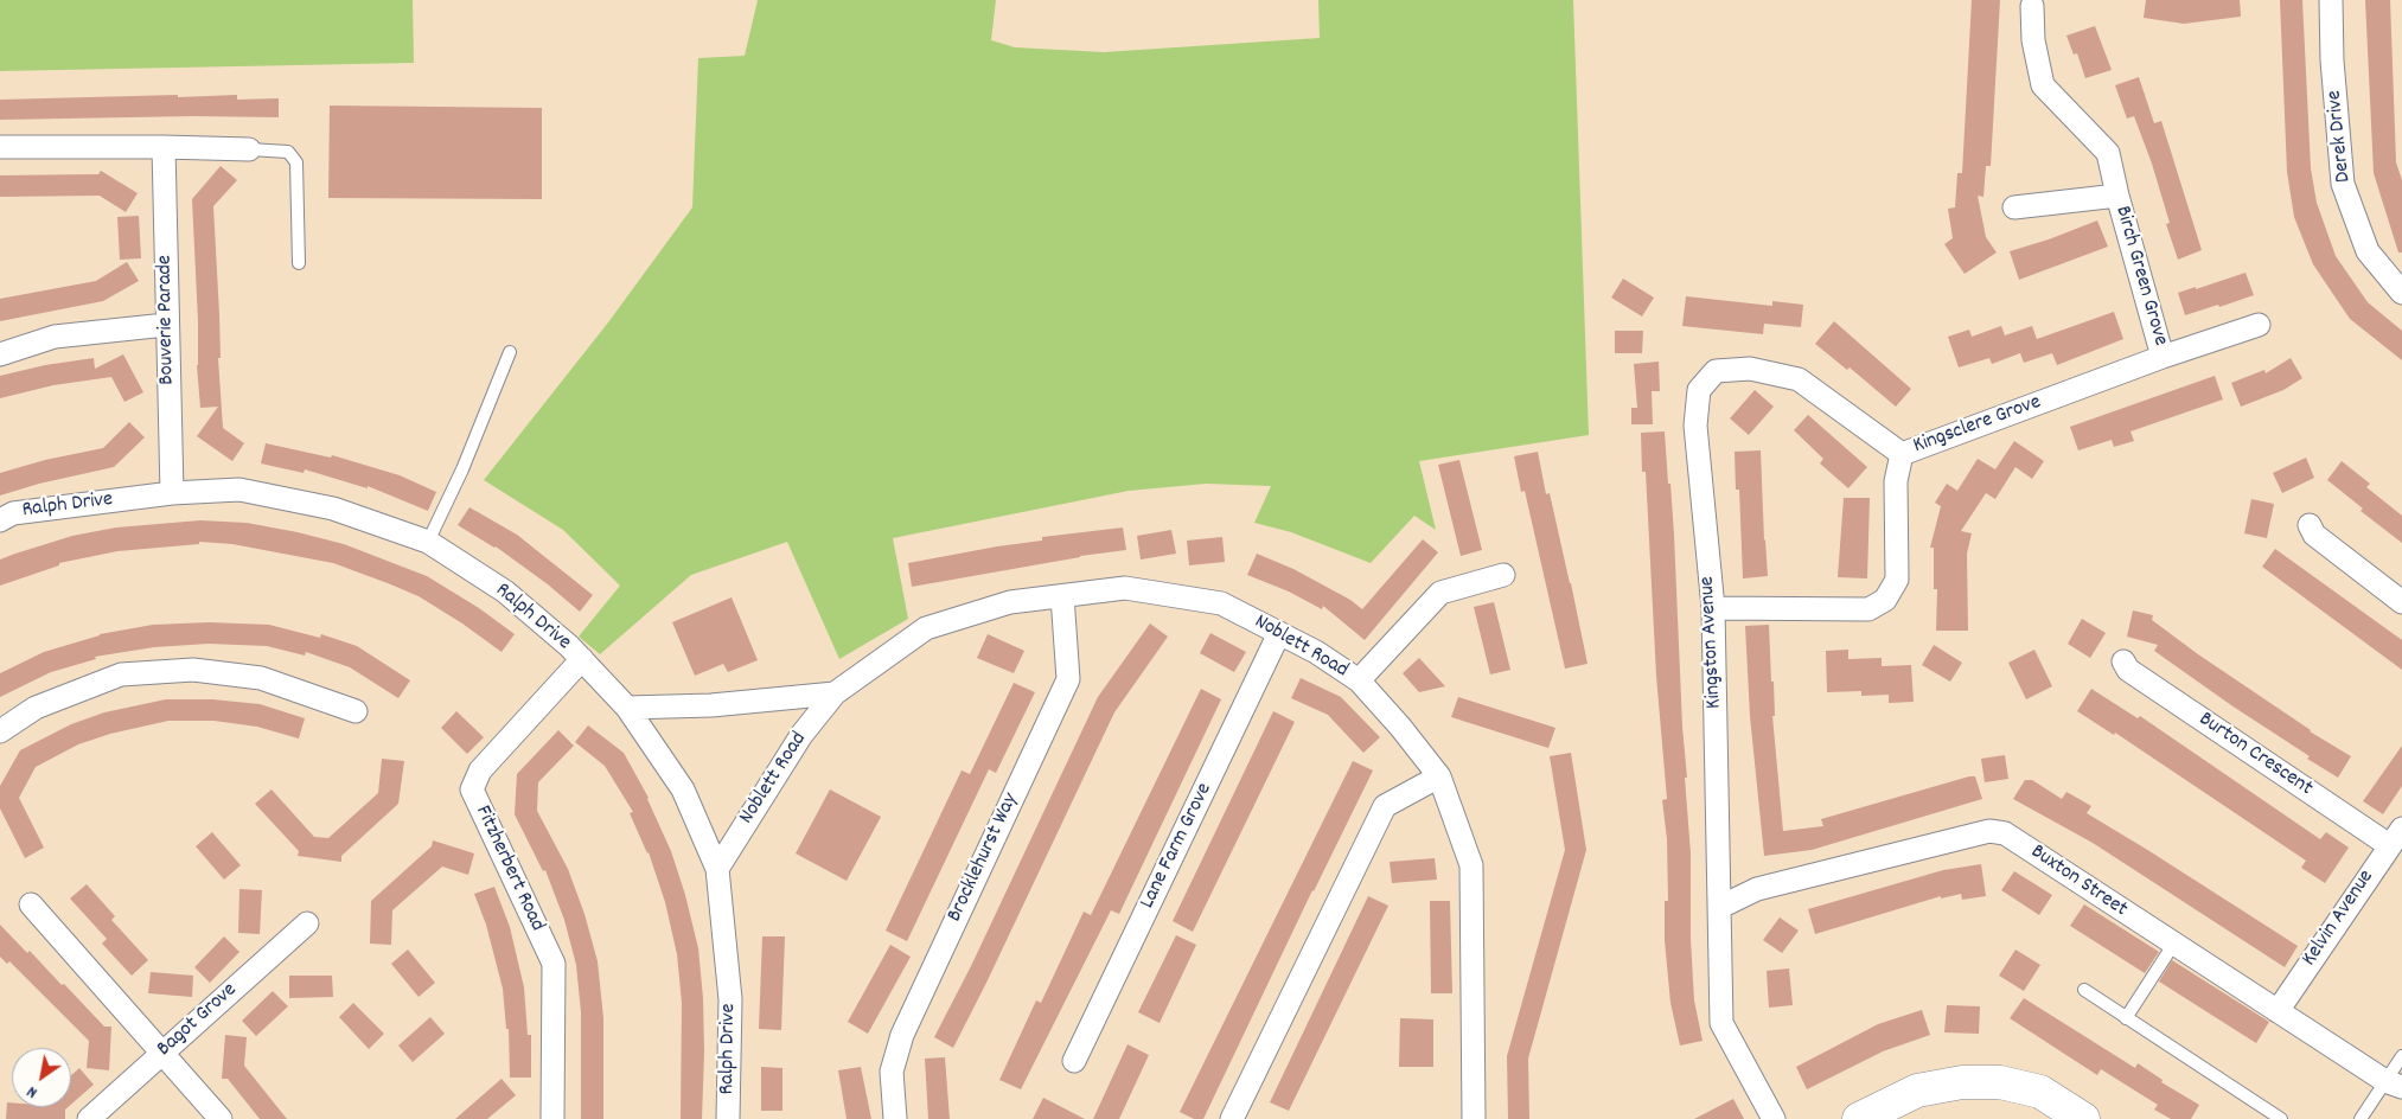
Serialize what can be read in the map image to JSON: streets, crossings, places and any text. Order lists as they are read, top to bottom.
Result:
{
  "streets": {
    "street": [
      "Derek Drive",
      "Birch Green Grove",
      "Bouverie Parade",
      "Kingsclere Grove",
      "Ralph Drive",
      "Kingston Avenue",
      "Noblett Road",
      "Burton Crescent",
      "Lane Farm Grove",
      "Brocklehurst Way",
      "Fitzherbert Road",
      "Buxton Street",
      "Kelvin Avenue",
      "Bagot Grove"
    ]
  },
  "crossings": [
    ["Birch Green Grove", "Kingsclere Grove"],
    ["Bouverie Parade", "Ralph Drive"],
    ["Kingsclere Grove", "Kingston Avenue"],
    ["Ralph Drive", "Noblett Road"],
    ["Ralph Drive", "Fitzherbert Road"],
    ["Kingston Avenue", "Buxton Street"],
    ["Noblett Road", "Lane Farm Grove"],
    ["Noblett Road", "Brocklehurst Way"],
    ["Burton Crescent", "Kelvin Avenue"],
    ["Buxton Street", "Kelvin Avenue"]
  ],
  "north": "bottom left"
}
